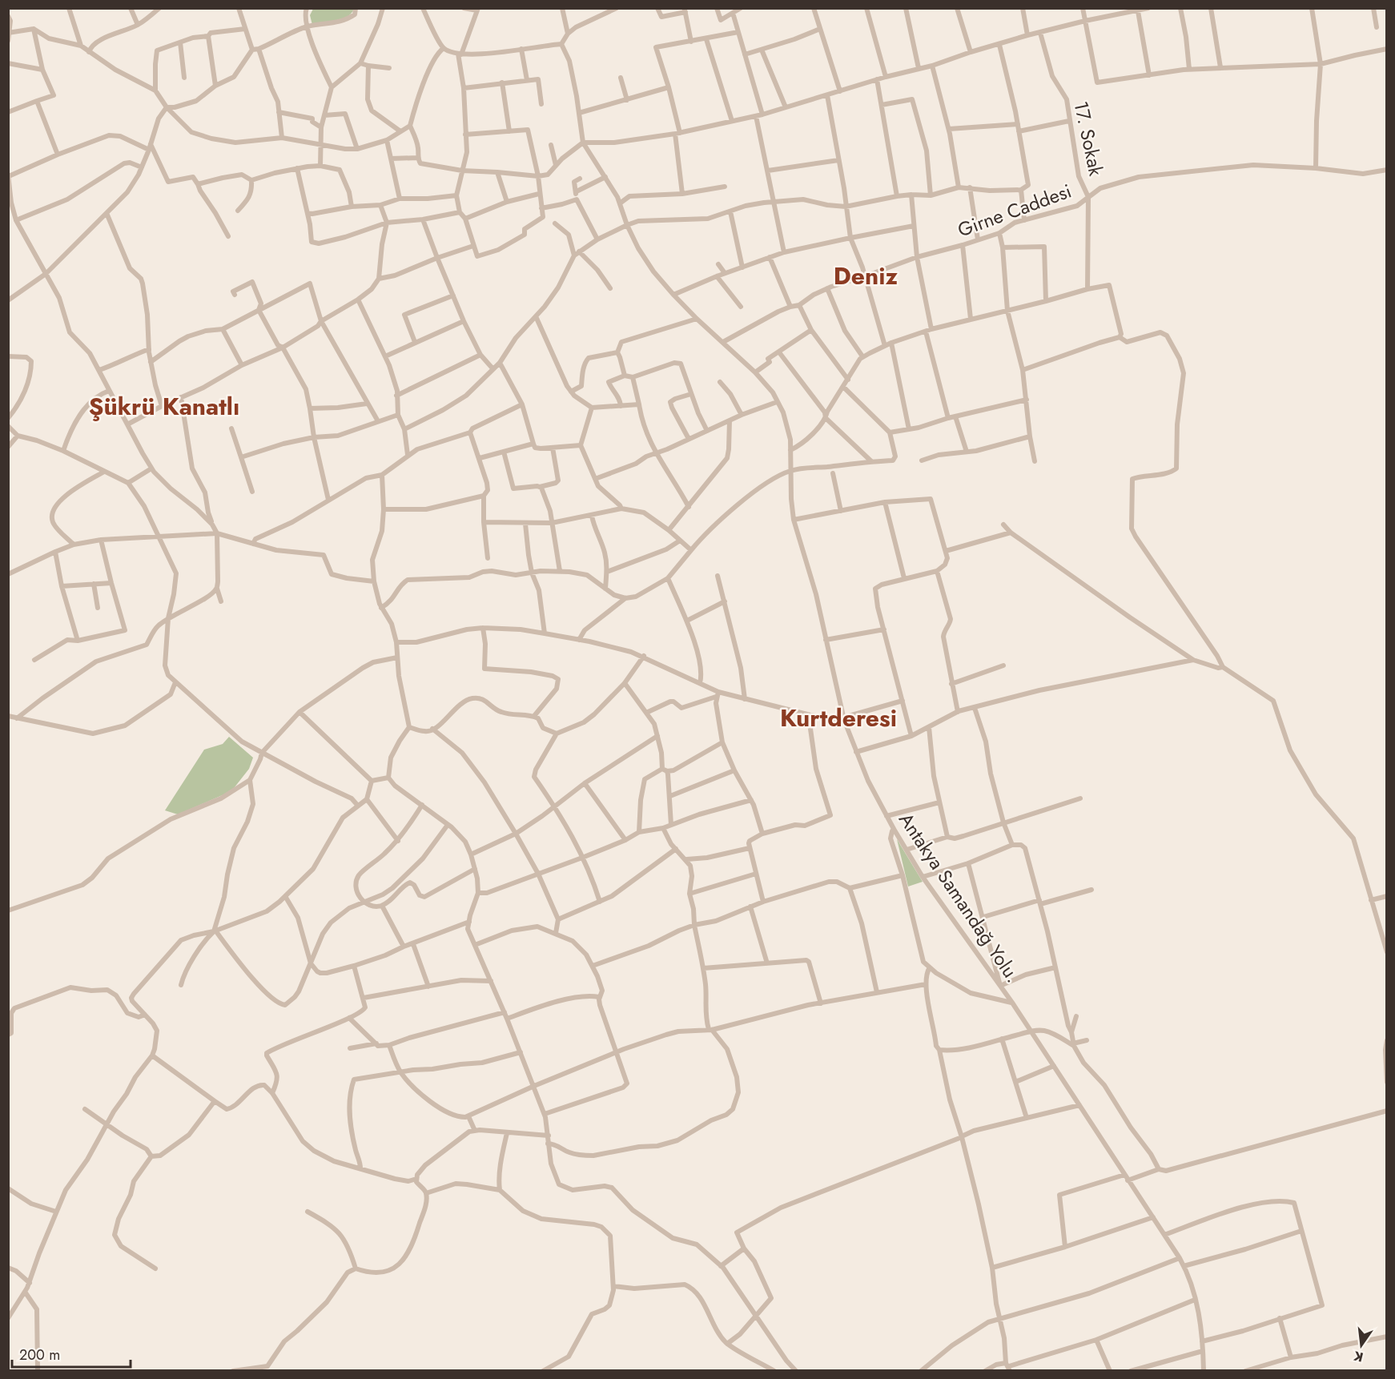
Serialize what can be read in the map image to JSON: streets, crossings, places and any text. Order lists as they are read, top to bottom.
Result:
{
  "streets": {
    "street": ["17. Sokak", "Girne Caddesi", "Antakya Samandağ Yolu."]
  },
  "crossings": [
    ["17. Sokak", "Girne Caddesi"],
    ["Girne Caddesi", "Antakya Samandağ Yolu."]
  ],
  "districts": ["Deniz", "Şükrü Kanatlı", "Kurtderesi"],
  "scale_bar": "200 m",
  "north": "bottom"
}
